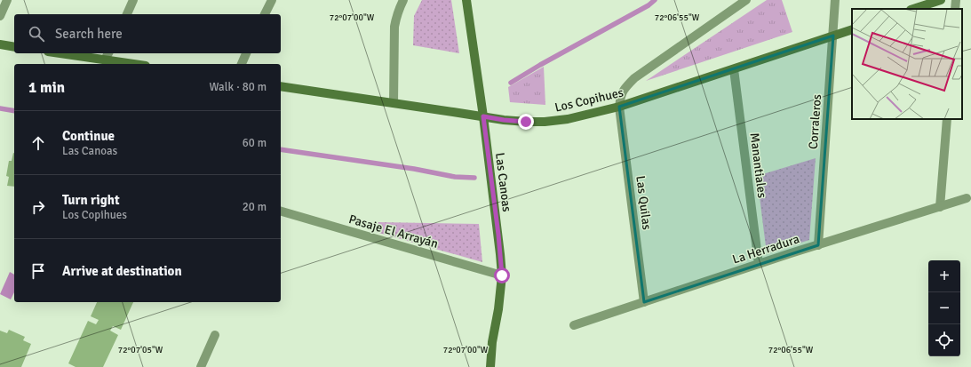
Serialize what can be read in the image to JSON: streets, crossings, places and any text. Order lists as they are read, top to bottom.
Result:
{
  "streets": {
    "street": [
      "Los Copihues",
      "Corraleros",
      "Manantiales",
      "Las Canoas",
      "Las Quilas",
      "Pasaje El Arrayán",
      "La Herradura"
    ]
  },
  "crossings": [
    ["Los Copihues", "Corraleros"],
    ["Los Copihues", "Manantiales"],
    ["Los Copihues", "Las Canoas"],
    ["Los Copihues", "Las Quilas"],
    ["Corraleros", "La Herradura"],
    ["Manantiales", "La Herradura"],
    ["Las Canoas", "Pasaje El Arrayán"],
    ["Las Quilas", "La Herradura"]
  ],
  "page": {
    "search": "Search here",
    "heading": ["1 min", "Walk · 80 m"],
    "list": [
      ["Continue", "Las Canoas", "60 m"],
      ["Turn right", "Los Copihues", "20 m"],
      "Arrive at destination"
    ],
    "map_buttons": ["+", "−"]
  },
  "coordinates": ["72°07'00\"W", "72°06'55\"W", "72°07'05\"W"]
}
